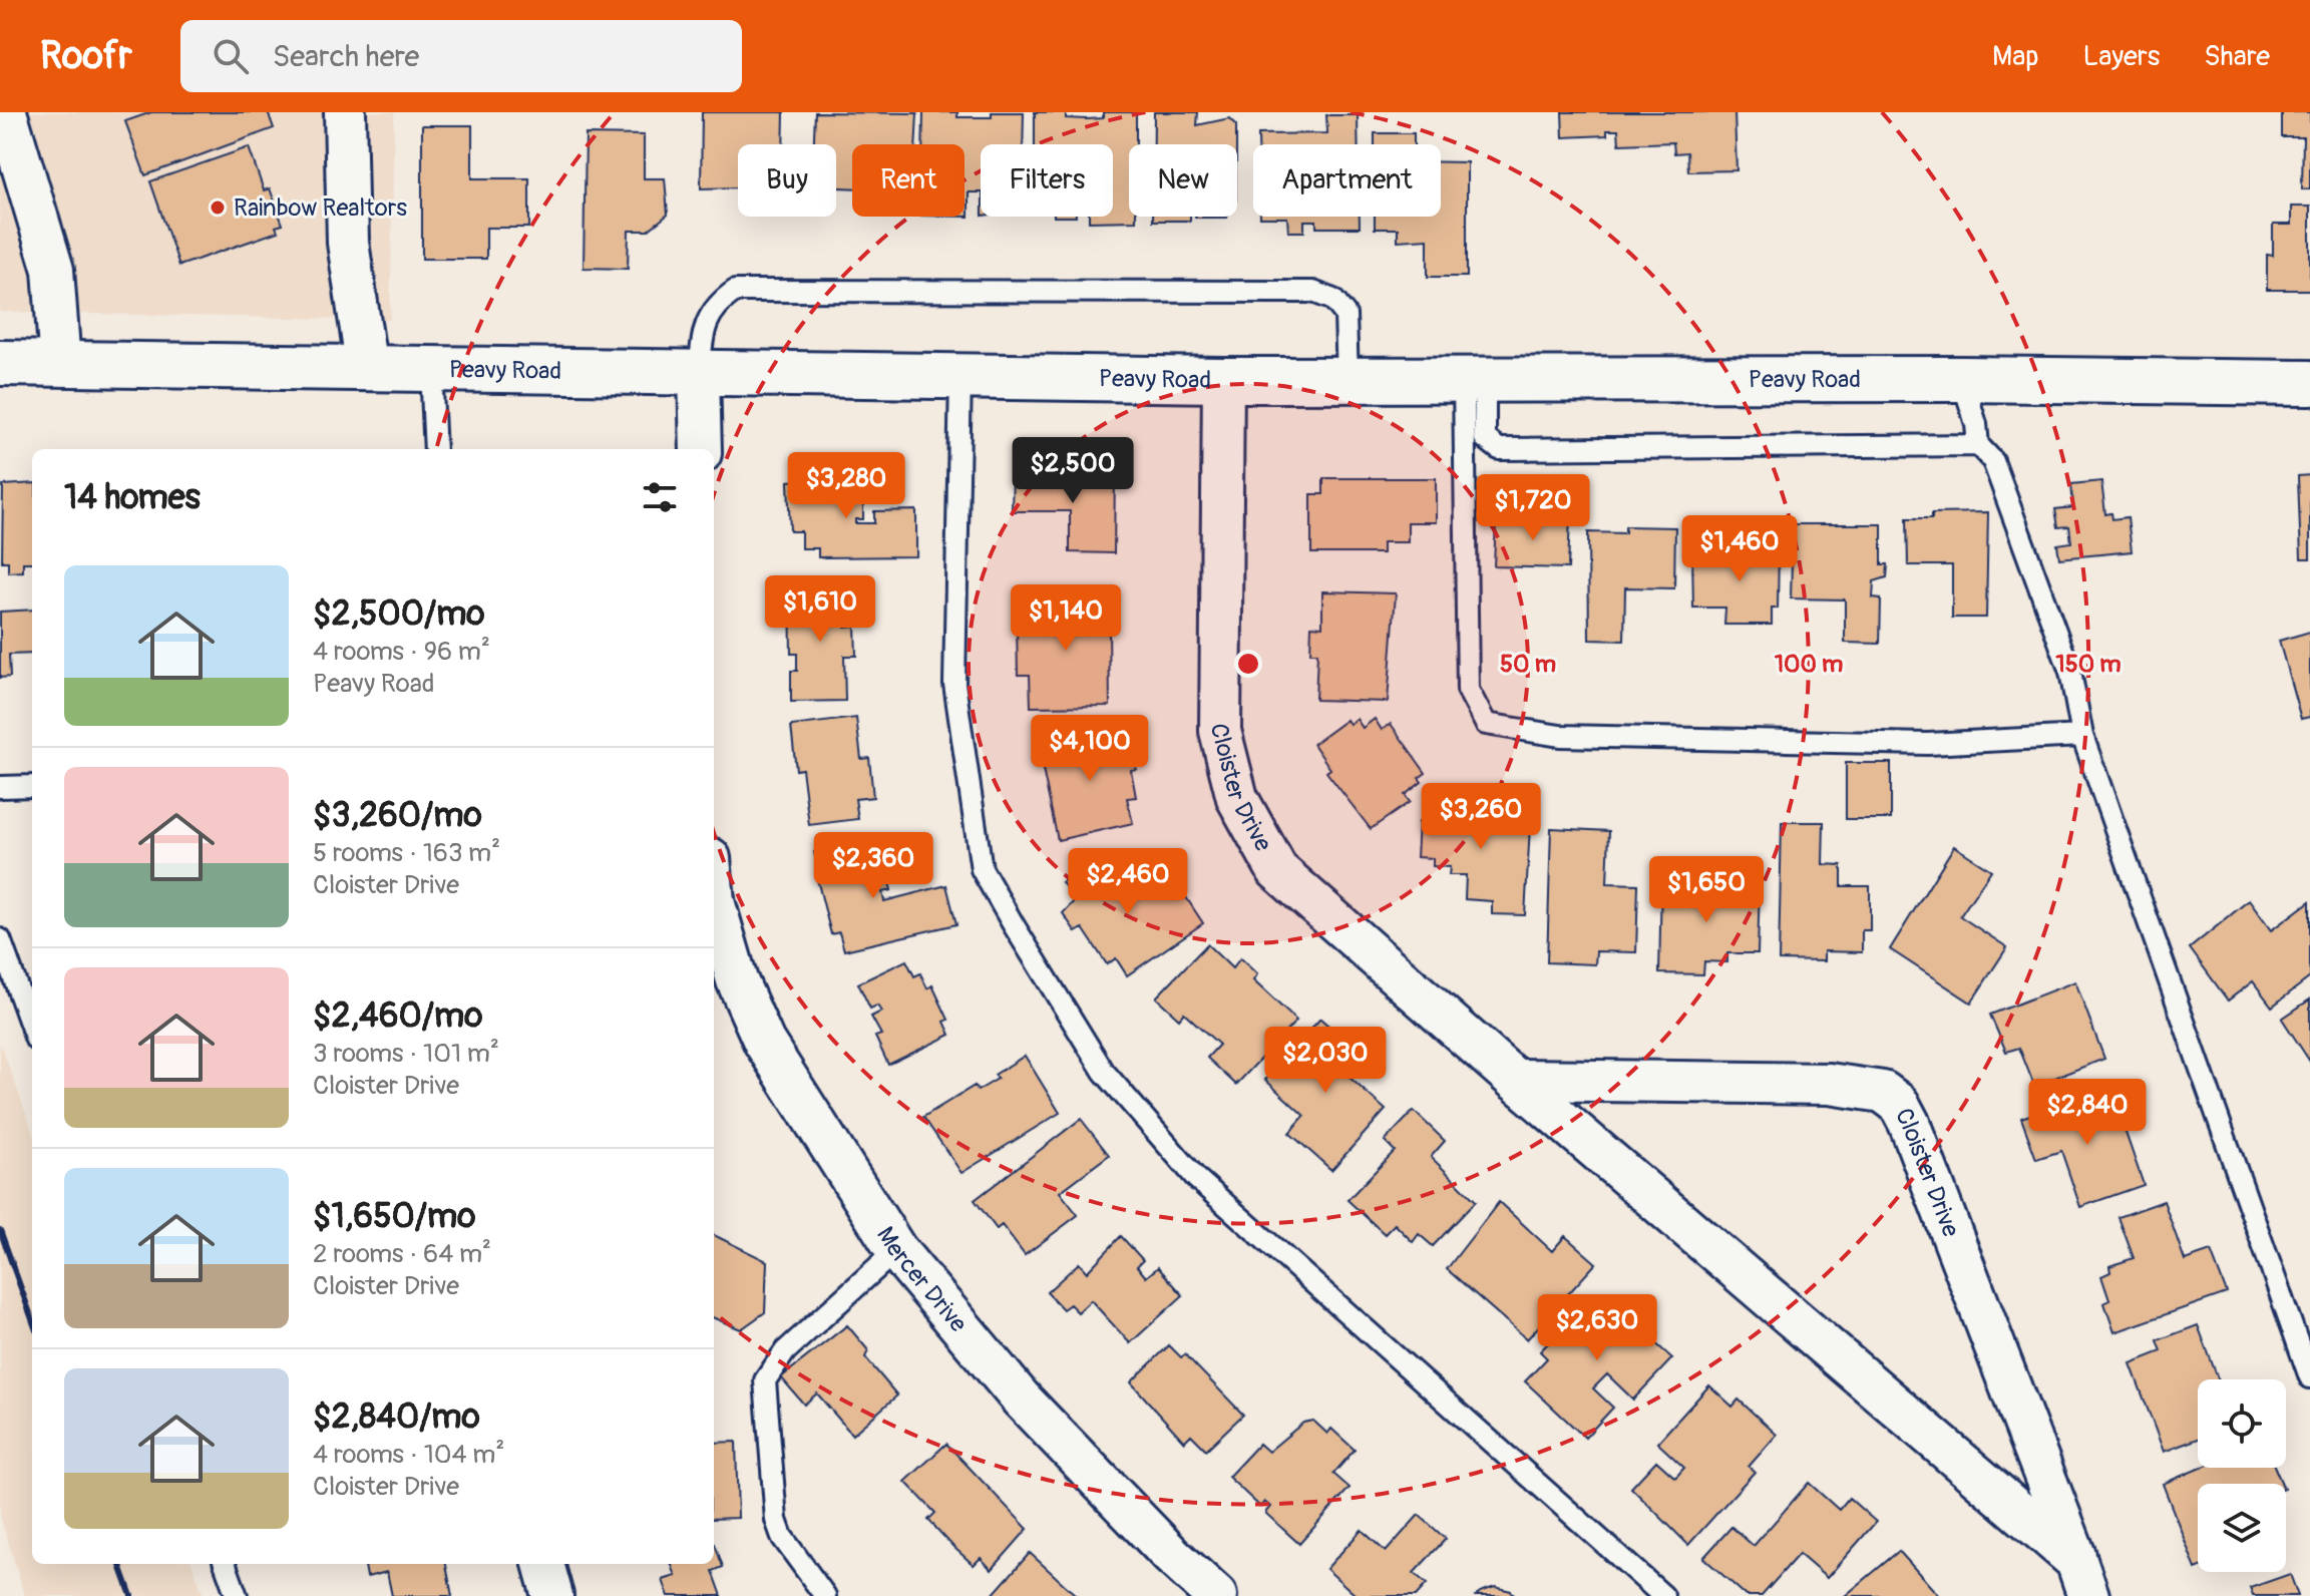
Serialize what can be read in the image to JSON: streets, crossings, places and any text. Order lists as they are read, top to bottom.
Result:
{
  "streets": {
    "street": ["Peavy Road", "Cloister Drive", "Mercer Drive"]
  },
  "crossings": [
    ["Peavy Road", "Cloister Drive"]
  ],
  "places": ["Rainbow Realtors"],
  "page": {
    "header": "Roofr",
    "search": "Search here",
    "nav": ["Map", "Layers", "Share"],
    "chip": [
      "Buy",
      "Rent",
      "Filters",
      "New",
      "Apartment"
    ],
    "price": [
      "$2,500",
      "$3,280",
      "$1,720",
      "$1,460",
      "$1,610",
      "$1,140",
      "$4,100",
      "$3,260",
      "$2,360",
      "$2,460",
      "$1,650",
      "$2,030",
      "$2,840",
      "$2,630"
    ],
    "heading": "14 homes",
    "list": [
      {
        "name": "$2,500/mo",
        "note": "4 rooms · 96 m² · Peavy Road"
      },
      {
        "name": "$3,260/mo",
        "note": "5 rooms · 163 m² · Cloister Drive"
      },
      {
        "name": "$2,460/mo",
        "note": "3 rooms · 101 m² · Cloister Drive"
      },
      {
        "name": "$1,650/mo",
        "note": "2 rooms · 64 m² · Cloister Drive"
      },
      {
        "name": "$2,840/mo",
        "note": "4 rooms · 104 m² · Cloister Drive"
      }
    ]
  },
  "rings": ["50 m", "100 m", "150 m"]
}
